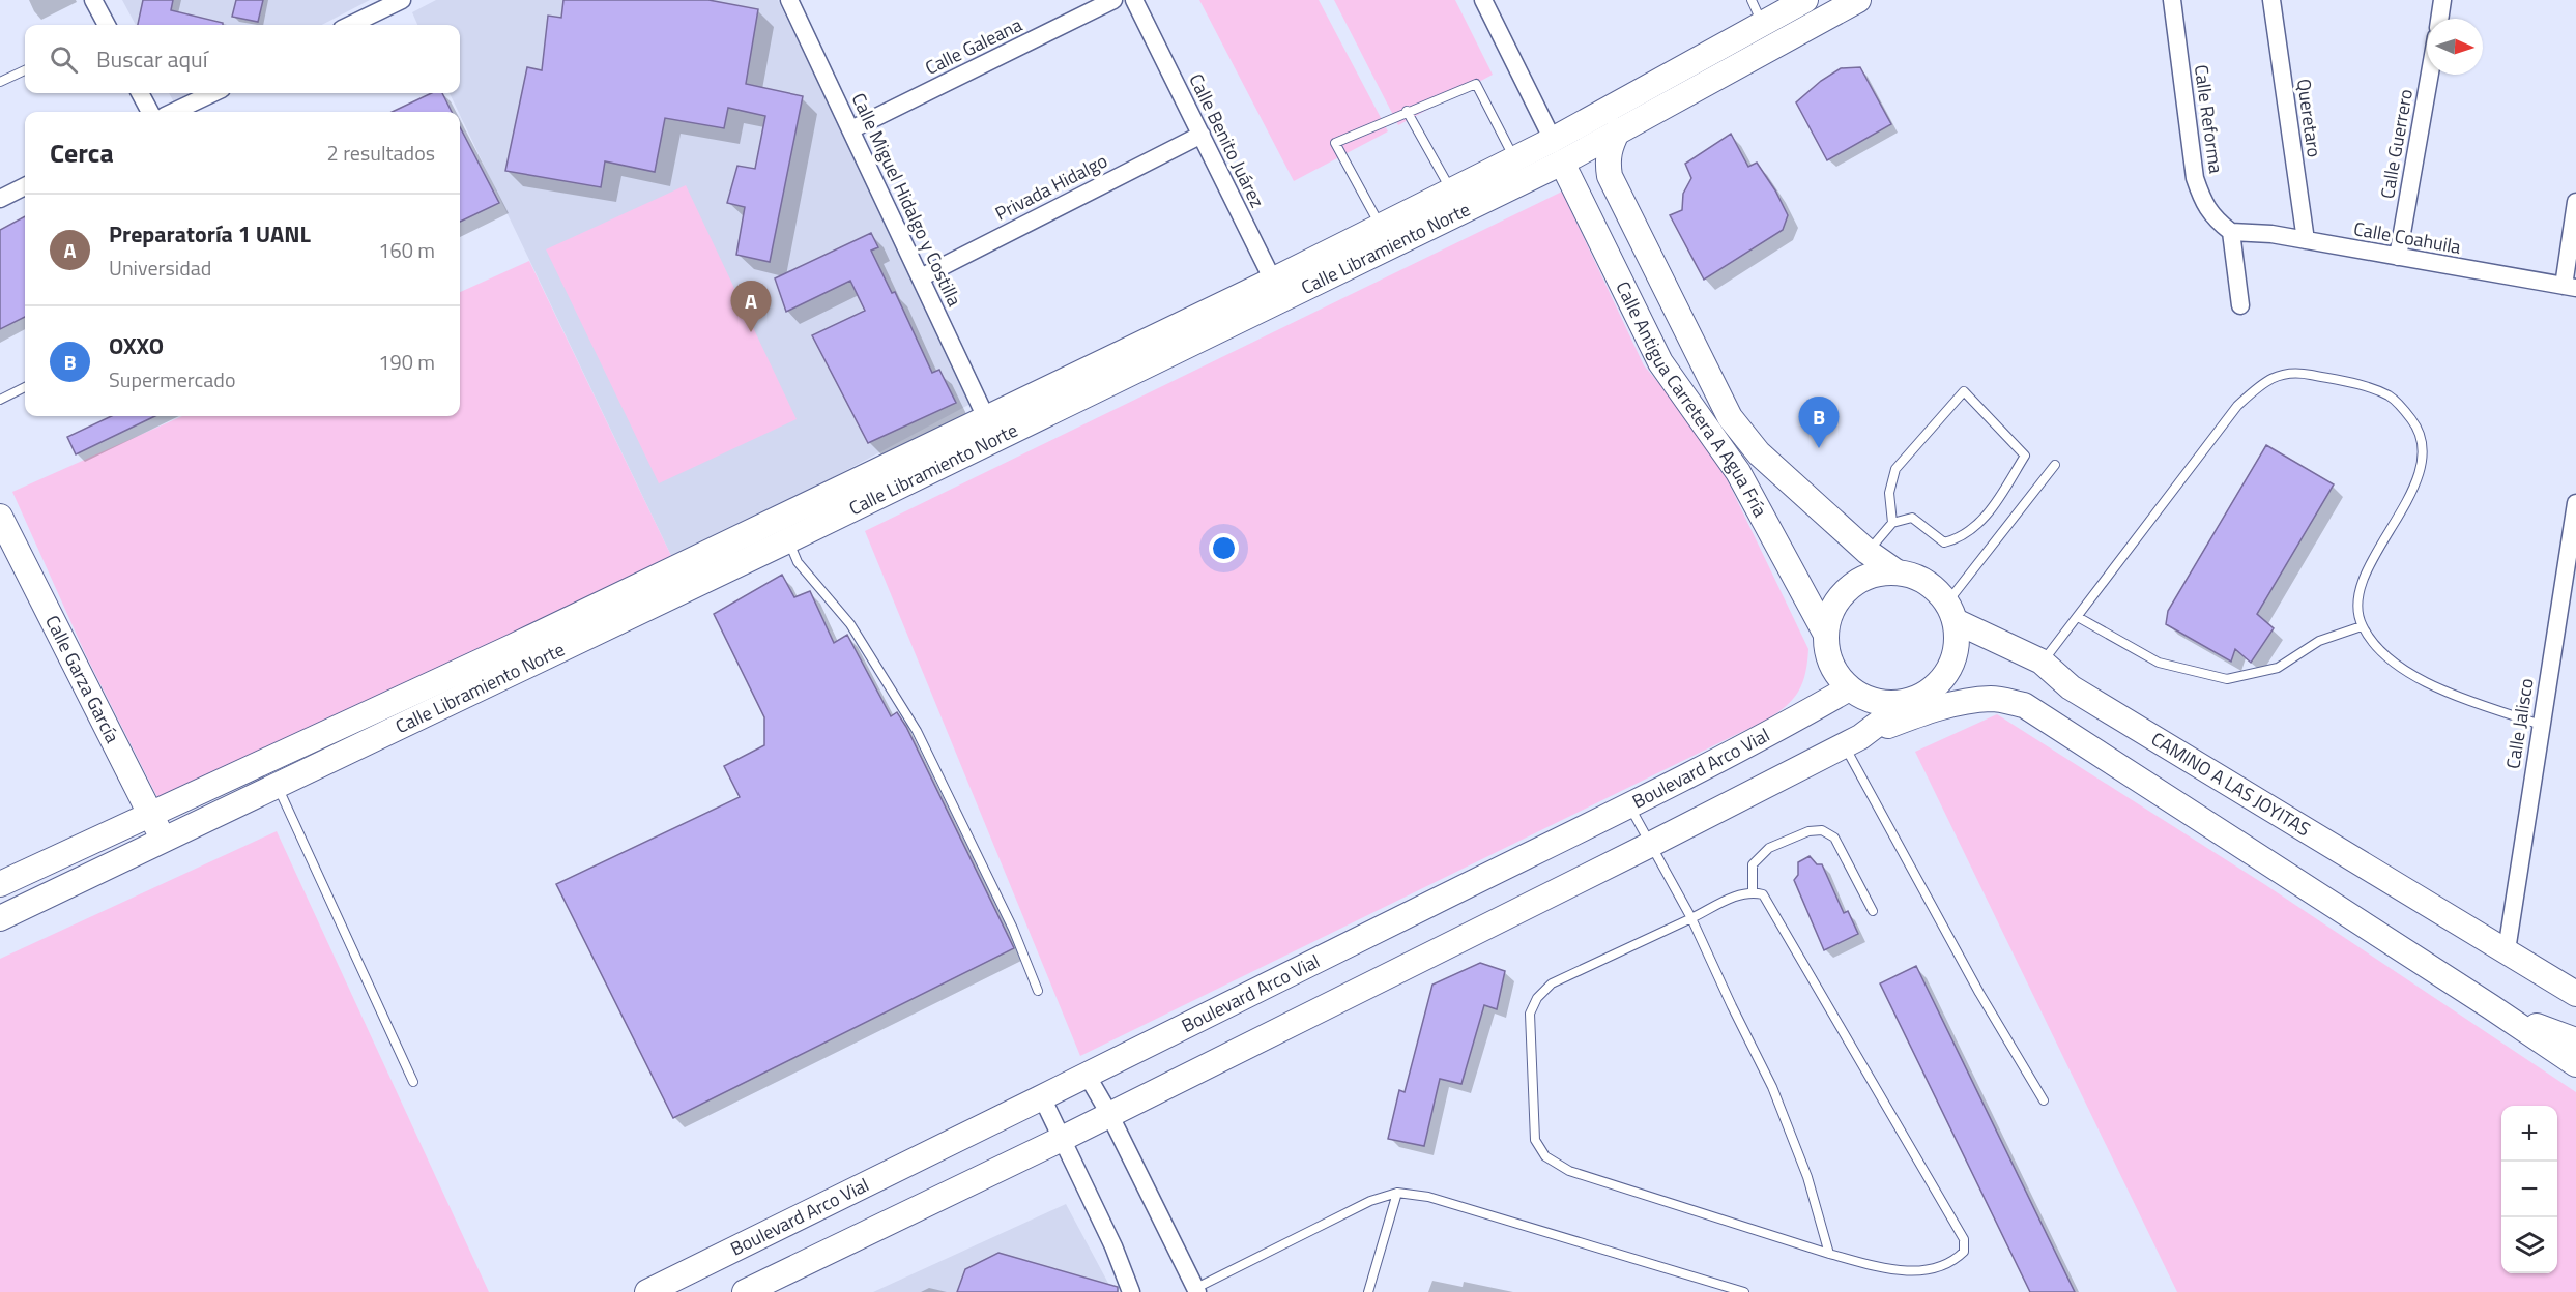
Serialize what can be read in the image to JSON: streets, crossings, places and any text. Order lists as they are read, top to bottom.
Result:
{
  "streets": {
    "street": [
      "Calle Galeana",
      "Queretaro",
      "Calle Reforma",
      "Calle Benito Juárez",
      "Calle Guerrero",
      "Privada Hidalgo",
      "Calle Miguel Hidalgo y Costilla",
      "Calle Coahuila",
      "Calle Libramiento Norte",
      "Calle Antigua Carretera A Agua Fría",
      "Calle Garza García",
      "Calle Jalisco",
      "Boulevard Arco Vial",
      "CAMINO A LAS JOYITAS"
    ]
  },
  "crossings": [
    ["Calle Galeana", "Calle Miguel Hidalgo y Costilla"],
    ["Queretaro", "Calle Coahuila"],
    ["Calle Reforma", "Calle Coahuila"],
    ["Calle Benito Juárez", "Privada Hidalgo"],
    ["Calle Benito Juárez", "Calle Libramiento Norte"],
    ["Calle Guerrero", "Calle Coahuila"],
    ["Privada Hidalgo", "Calle Miguel Hidalgo y Costilla"],
    ["Calle Miguel Hidalgo y Costilla", "Calle Libramiento Norte"],
    ["Calle Libramiento Norte", "Calle Antigua Carretera A Agua Fría"],
    ["Calle Libramiento Norte", "Calle Garza García"],
    ["Calle Antigua Carretera A Agua Fría", "Boulevard Arco Vial"],
    ["Calle Antigua Carretera A Agua Fría", "CAMINO A LAS JOYITAS"],
    ["Calle Jalisco", "CAMINO A LAS JOYITAS"],
    ["Boulevard Arco Vial", "CAMINO A LAS JOYITAS"]
  ],
  "north": "right",
  "page": {
    "search": "Buscar aquí",
    "heading": ["Cerca", "2 resultados"],
    "list": [
      {
        "mark": "A",
        "name": "Preparatoría 1 UANL",
        "note": "Universidad",
        "value": "160 m"
      },
      {
        "mark": "B",
        "name": "OXXO",
        "note": "Supermercado",
        "value": "190 m"
      }
    ],
    "pins": ["A", "B"],
    "map_buttons": ["+", "−"]
  }
}
